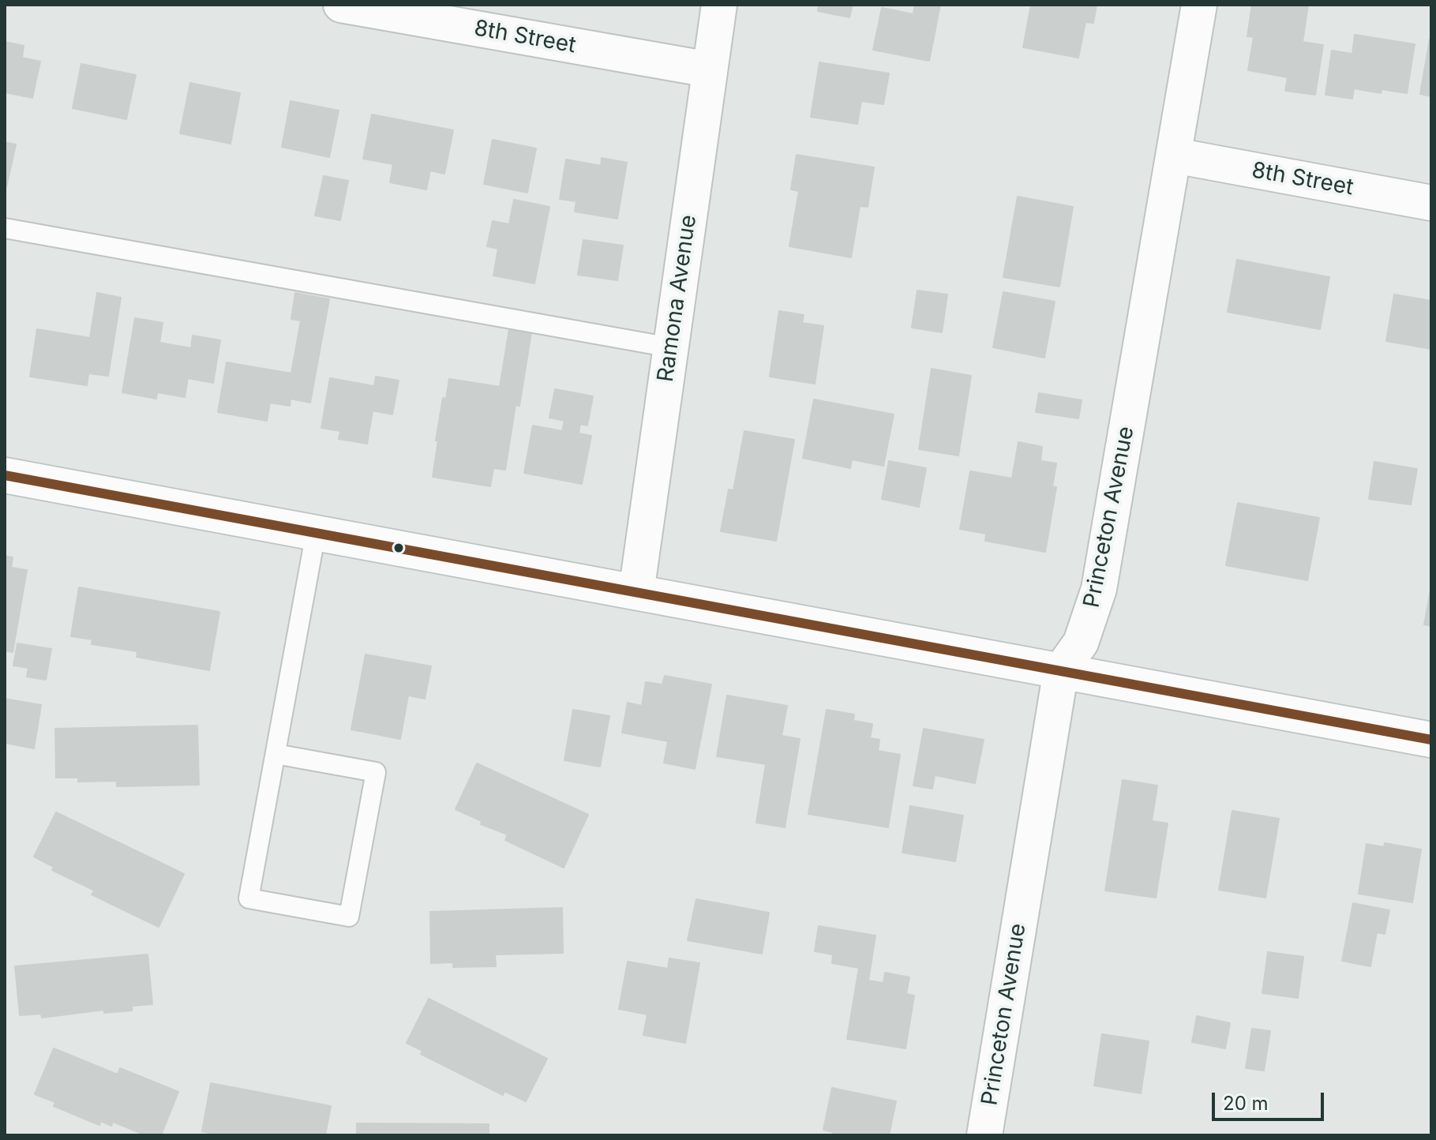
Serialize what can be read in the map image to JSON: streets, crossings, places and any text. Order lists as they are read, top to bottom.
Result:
{
  "streets": {
    "street": ["8th Street", "Ramona Avenue", "Princeton Avenue"]
  },
  "crossings": [
    ["8th Street", "Ramona Avenue"],
    ["8th Street", "Princeton Avenue"]
  ],
  "scale_bar": "20 m"
}
